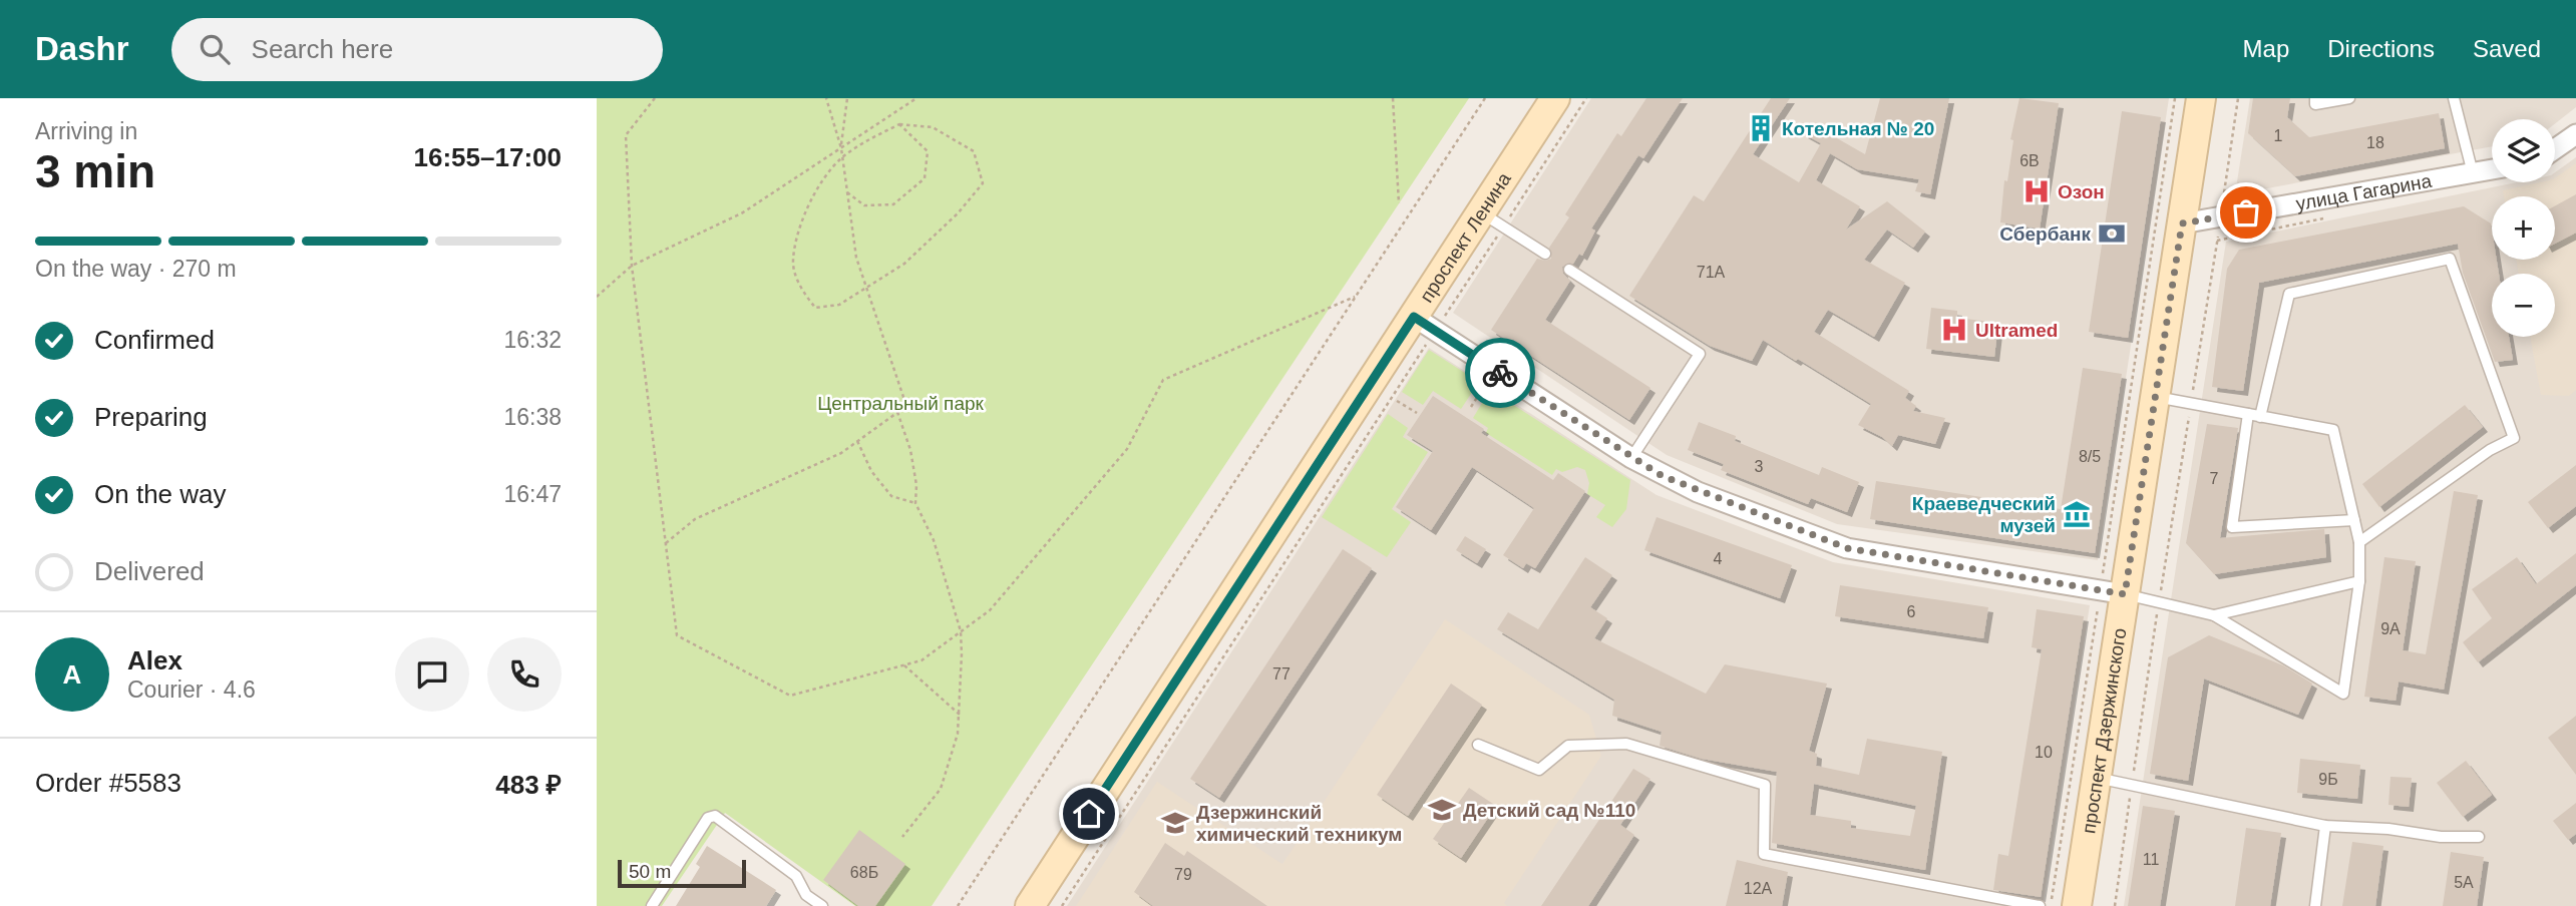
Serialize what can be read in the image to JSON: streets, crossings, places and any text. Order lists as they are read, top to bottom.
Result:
{
  "streets": {
    "main road": ["проспект Ленина", "проспект Дзержинского"],
    "street": ["улица Гагарина"]
  },
  "crossings": [
    ["улица Гагарина", "проспект Дзержинского"]
  ],
  "parks": ["Центральный парк"],
  "places": {
    "building": ["Котельная № 20"],
    "hospital": ["Озон", "Ultramed"],
    "bank": ["Сбербанк"],
    "museum": ["Краеведческий музей"],
    "school or university": ["Детский сад №110", "Дзержинский химический техникум"]
  },
  "house_numbers": [
    "1",
    "18",
    "6В",
    "71А",
    "8/5",
    "3",
    "7",
    "4",
    "6",
    "9А",
    "77",
    "10",
    "9Б",
    "11",
    "68Б",
    "79",
    "5А",
    "12А"
  ],
  "scale_bar": "50 m",
  "page": {
    "header": "Dashr",
    "search": "Search here",
    "nav": ["Map", "Directions", "Saved"],
    "heading": ["3 min", "Arriving in", "16:55–17:00"],
    "panel": [
      "Alex",
      "Courier · 4.6",
      "Order #5583",
      "483 ₽"
    ],
    "map_buttons": ["+", "−"],
    "bar": "On the way · 270 m",
    "list": [
      ["Confirmed", "16:32"],
      ["Preparing", "16:38"],
      ["On the way", "16:47"],
      "Delivered"
    ],
    "round": "A",
    "scale": "50 m"
  }
}
